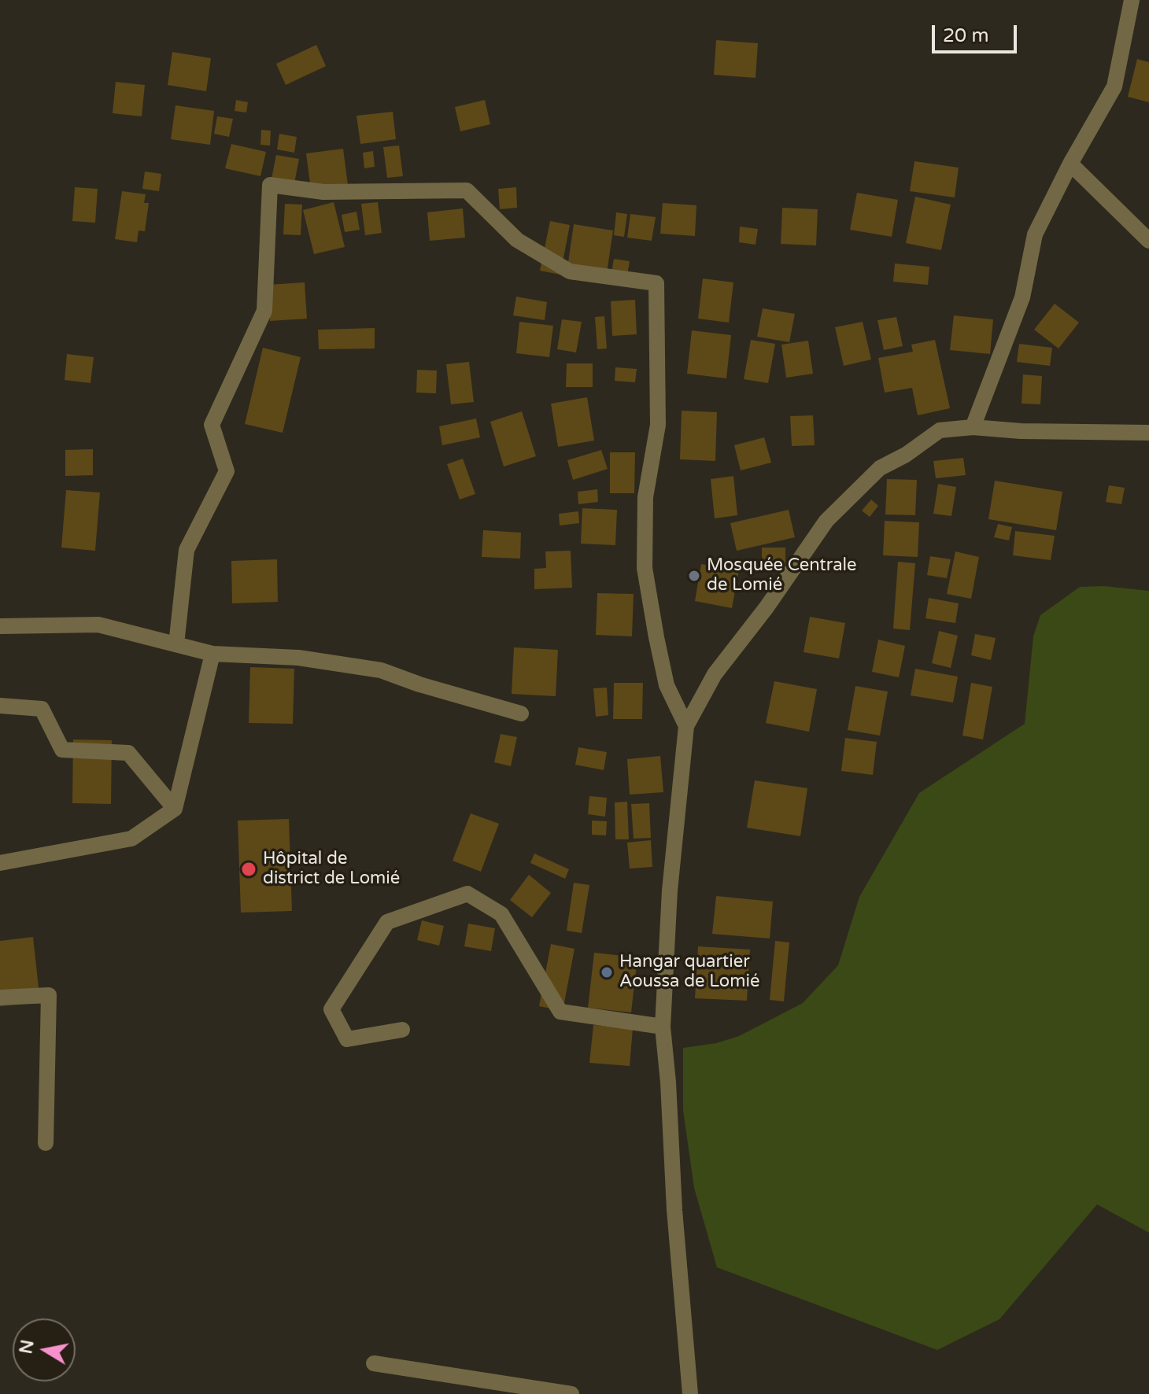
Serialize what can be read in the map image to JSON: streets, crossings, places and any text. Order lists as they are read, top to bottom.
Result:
{
  "places": ["Mosquée Centrale de Lomié", "Hôpital de district de Lomié", "Hangar quartier Aoussa de Lomié"],
  "scale_bar": "20 m",
  "north": "left"
}
